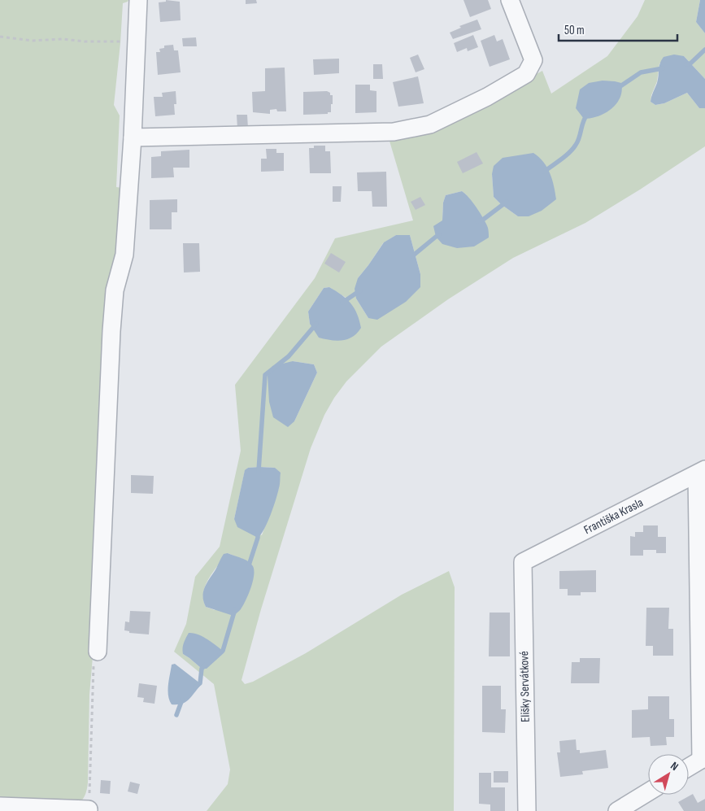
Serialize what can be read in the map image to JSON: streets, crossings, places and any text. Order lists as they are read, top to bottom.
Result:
{
  "streets": {
    "street": ["Františka Krasla", "Elišky Servátkové"]
  },
  "crossings": [
    ["Františka Krasla", "Elišky Servátkové"]
  ],
  "scale_bar": "50 m",
  "north": "top right"
}
